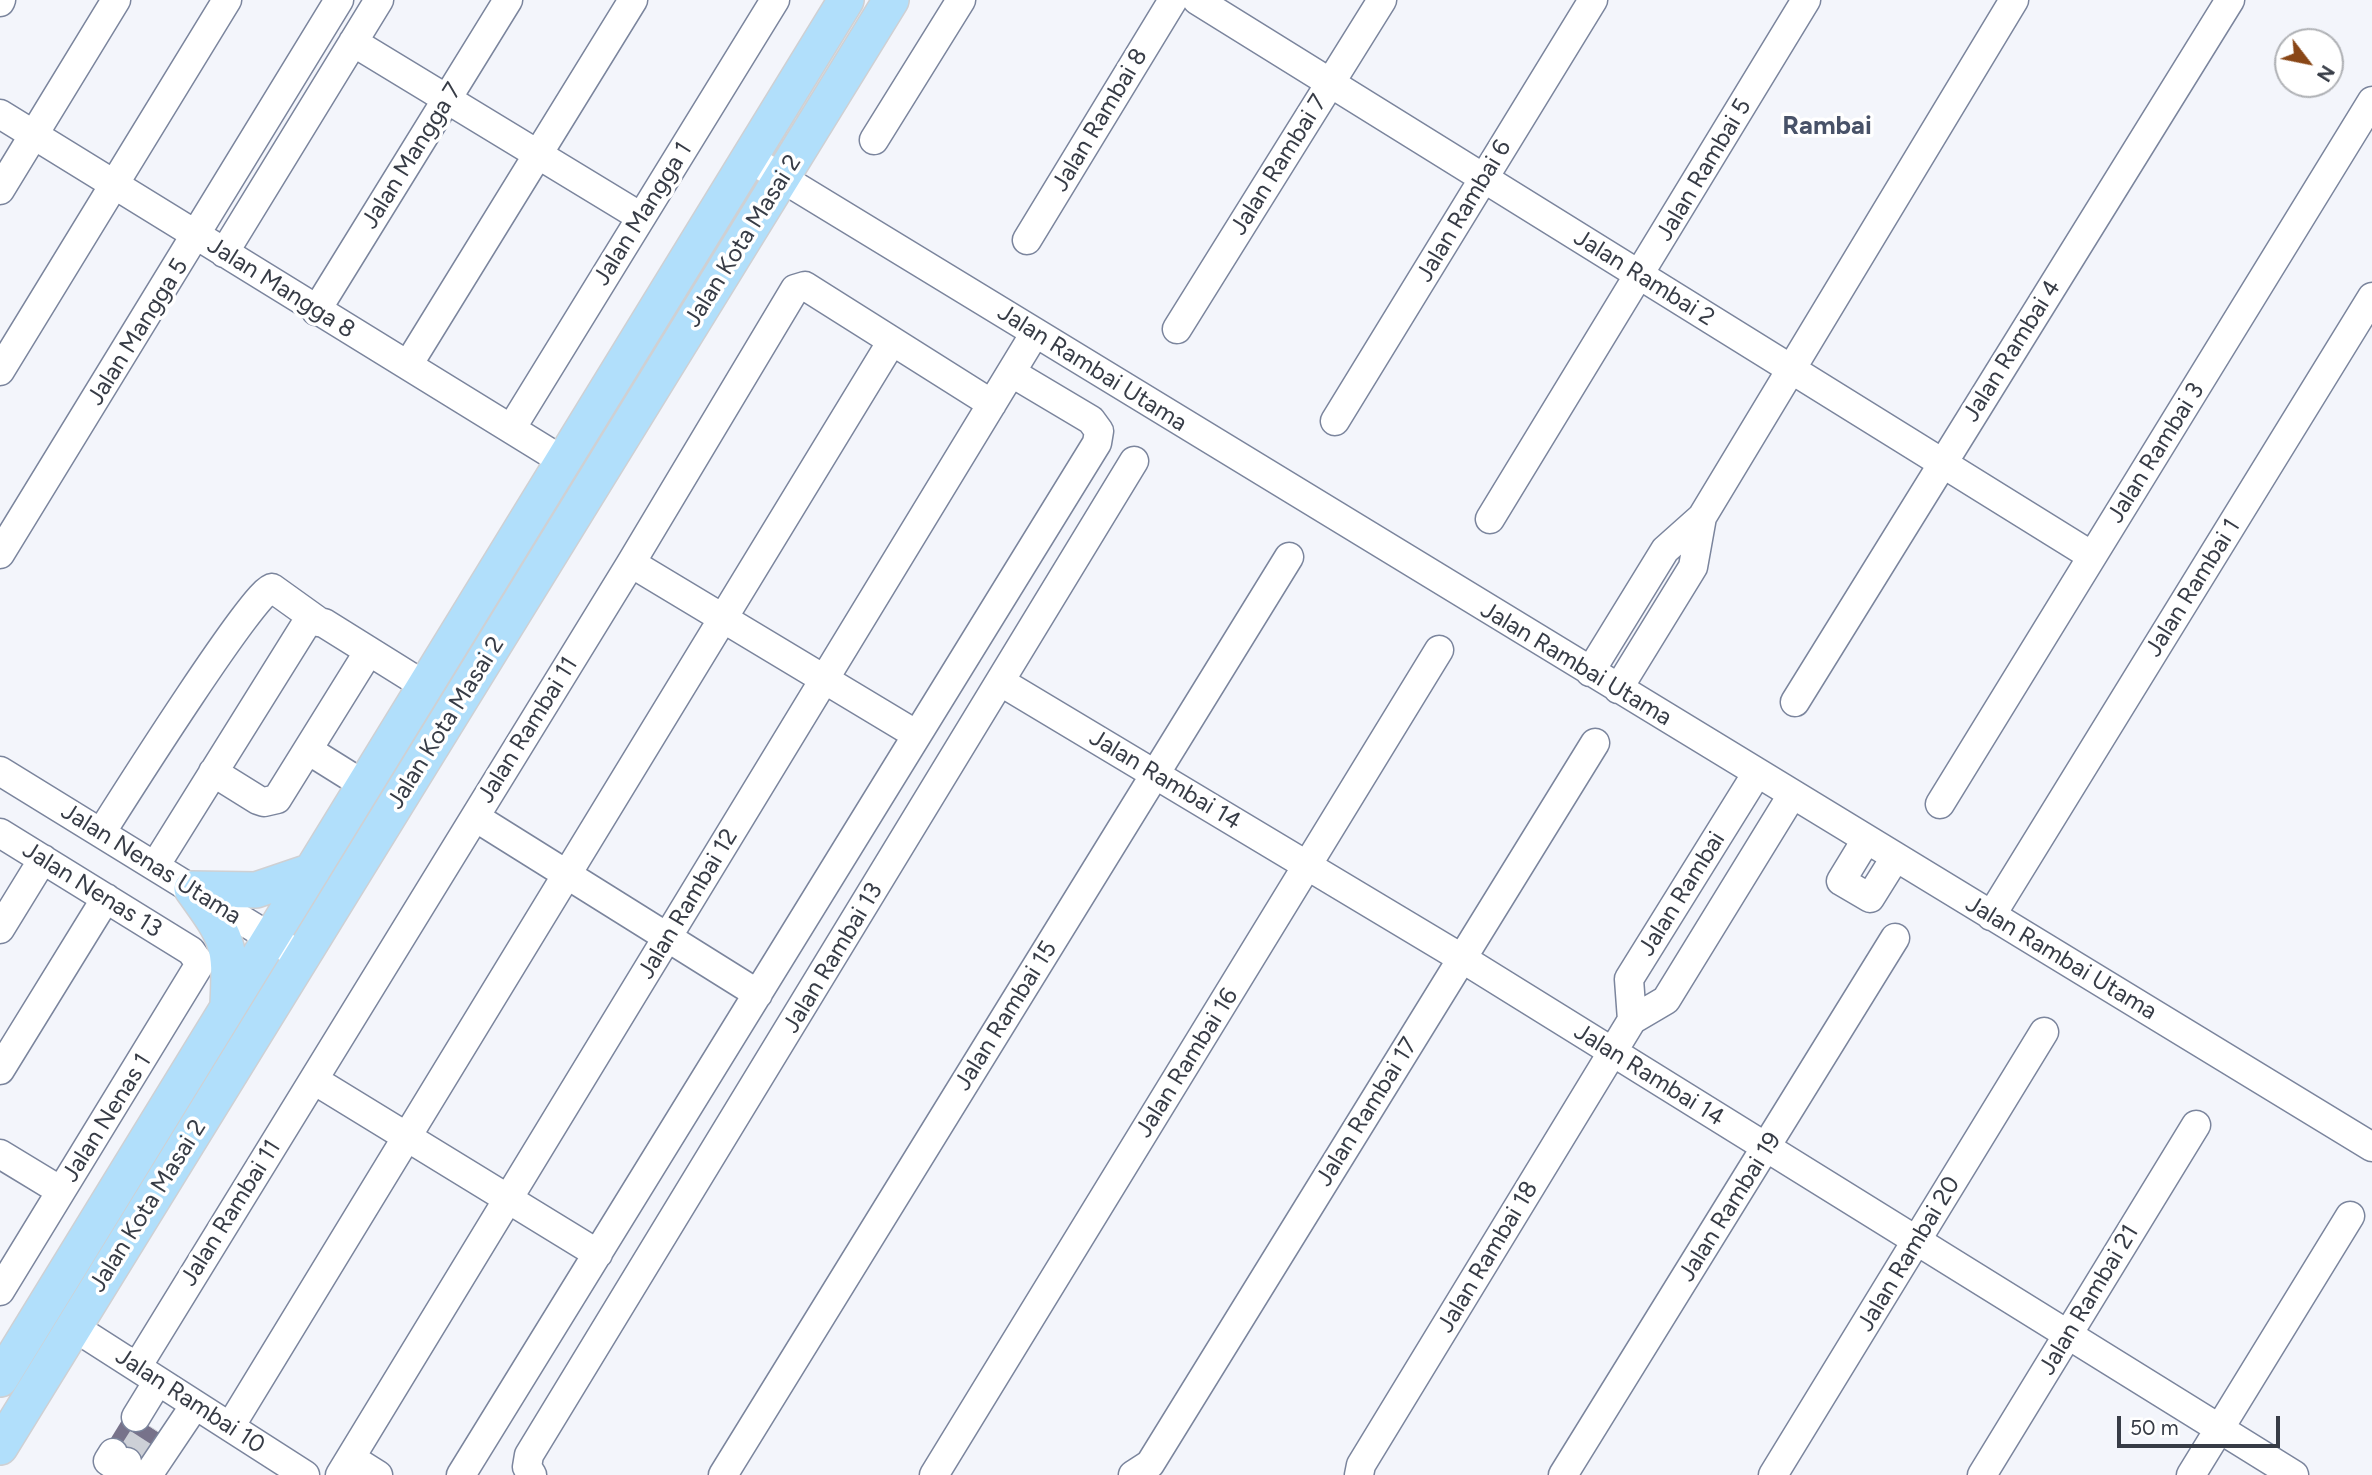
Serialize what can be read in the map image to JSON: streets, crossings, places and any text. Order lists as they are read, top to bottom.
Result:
{
  "streets": {
    "main road": ["Jalan Kota Masai 2"],
    "street": [
      "Jalan Rambai 8",
      "Jalan Mangga 7",
      "Jalan Rambai 7",
      "Jalan Rambai 5",
      "Jalan Rambai 6",
      "Jalan Mangga 1",
      "Jalan Rambai 2",
      "Jalan Mangga 8",
      "Jalan Mangga 5",
      "Jalan Rambai 4",
      "Jalan Rambai Utama",
      "Jalan Rambai 3",
      "Jalan Rambai 1",
      "Jalan Rambai 11",
      "Jalan Rambai 14",
      "Jalan Nenas Utama",
      "Jalan Nenas 13",
      "Jalan Rambai",
      "Jalan Rambai 12",
      "Jalan Rambai 13",
      "Jalan Rambai 15",
      "Jalan Rambai 16",
      "Jalan Rambai 17",
      "Jalan Nenas 1",
      "Jalan Rambai 19",
      "Jalan Rambai 20",
      "Jalan Rambai 18",
      "Jalan Rambai 21",
      "Jalan Rambai 10"
    ]
  },
  "crossings": [
    ["Jalan Mangga 7", "Jalan Mangga 8"],
    ["Jalan Rambai 7", "Jalan Rambai 2"],
    ["Jalan Rambai 5", "Jalan Rambai 2"],
    ["Jalan Rambai 6", "Jalan Rambai 2"],
    ["Jalan Mangga 1", "Jalan Mangga 8"],
    ["Jalan Kota Masai 2", "Jalan Mangga 8"],
    ["Jalan Kota Masai 2", "Jalan Rambai Utama"],
    ["Jalan Kota Masai 2", "Jalan Nenas Utama"],
    ["Jalan Kota Masai 2", "Jalan Rambai 10"],
    ["Jalan Rambai 2", "Jalan Rambai 4"],
    ["Jalan Rambai 2", "Jalan Rambai 3"],
    ["Jalan Mangga 8", "Jalan Mangga 5"],
    ["Jalan Rambai Utama", "Jalan Rambai 1"],
    ["Jalan Rambai Utama", "Jalan Rambai"],
    ["Jalan Rambai Utama", "Jalan Rambai 12"],
    ["Jalan Rambai 11", "Jalan Rambai 12"],
    ["Jalan Rambai 11", "Jalan Rambai 10"],
    ["Jalan Rambai 14", "Jalan Rambai"],
    ["Jalan Rambai 14", "Jalan Rambai 13"],
    ["Jalan Rambai 14", "Jalan Rambai 15"],
    ["Jalan Rambai 14", "Jalan Rambai 16"],
    ["Jalan Rambai 14", "Jalan Rambai 17"],
    ["Jalan Rambai 14", "Jalan Rambai 19"],
    ["Jalan Rambai 14", "Jalan Rambai 20"],
    ["Jalan Rambai 14", "Jalan Rambai 18"],
    ["Jalan Rambai 14", "Jalan Rambai 21"],
    ["Jalan Nenas 13", "Jalan Nenas 1"],
    ["Jalan Rambai", "Jalan Rambai 18"]
  ],
  "districts": ["Rambai"],
  "scale_bar": "50 m",
  "north": "bottom right"
}
